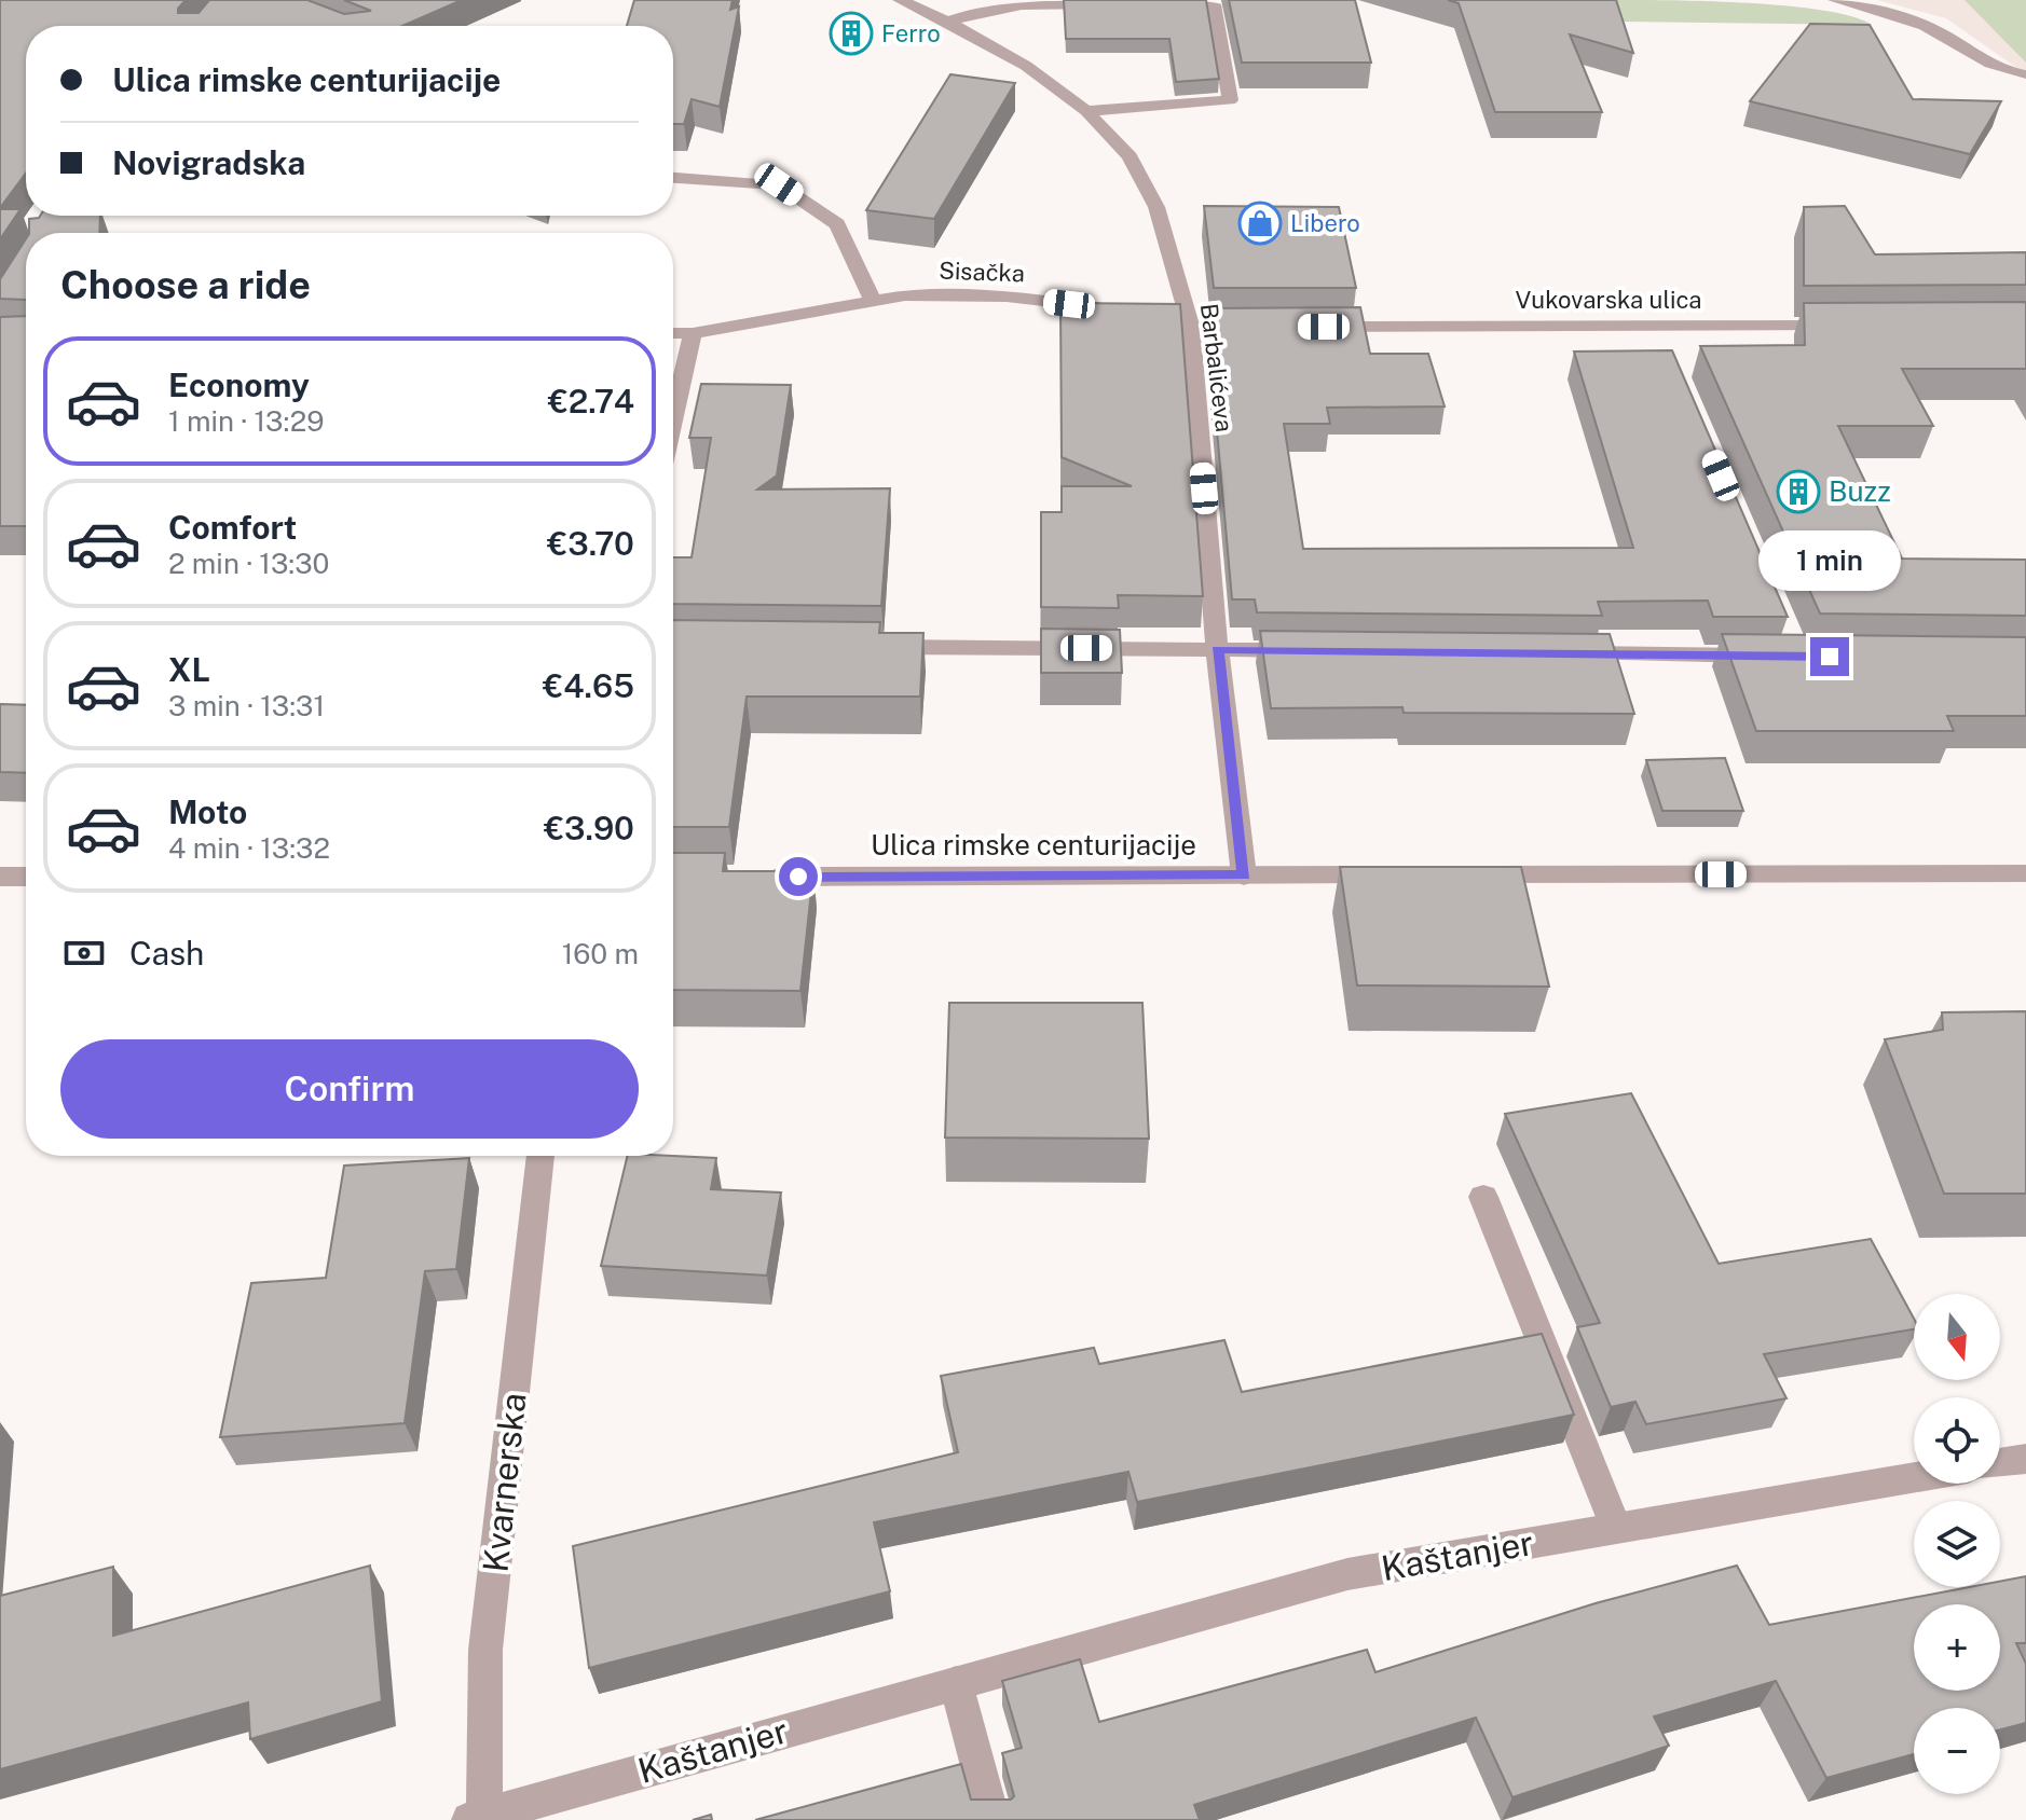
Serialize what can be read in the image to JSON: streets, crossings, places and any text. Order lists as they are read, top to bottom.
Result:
{
  "streets": {
    "street": [
      "Sisačka",
      "Vukovarska ulica",
      "Barbalićeva",
      "Ulica rimske centurijacije",
      "Kvarnerska",
      "Kaštanjer"
    ]
  },
  "crossings": [
    ["Sisačka", "Barbalićeva"],
    ["Barbalićeva", "Ulica rimske centurijacije"],
    ["Kvarnerska", "Kaštanjer"]
  ],
  "places": {
    "building": ["Ferro", "Buzz"],
    "shop": ["Libero"]
  },
  "north": "bottom",
  "page": {
    "banner": ["Ulica rimske centurijacije", "Novigradska"],
    "heading": "Choose a ride",
    "list": [
      {
        "name": "Economy",
        "note": "1 min · 13:29",
        "value": "€2.74"
      },
      {
        "name": "Comfort",
        "note": "2 min · 13:30",
        "value": "€3.70"
      },
      {
        "name": "XL",
        "note": "3 min · 13:31",
        "value": "€4.65"
      },
      {
        "name": "Moto",
        "note": "4 min · 13:32",
        "value": "€3.90"
      }
    ],
    "bubble": "1 min",
    "pay": ["Cash", "160 m"],
    "buttons": "Confirm",
    "map_buttons": ["+", "−"]
  }
}
